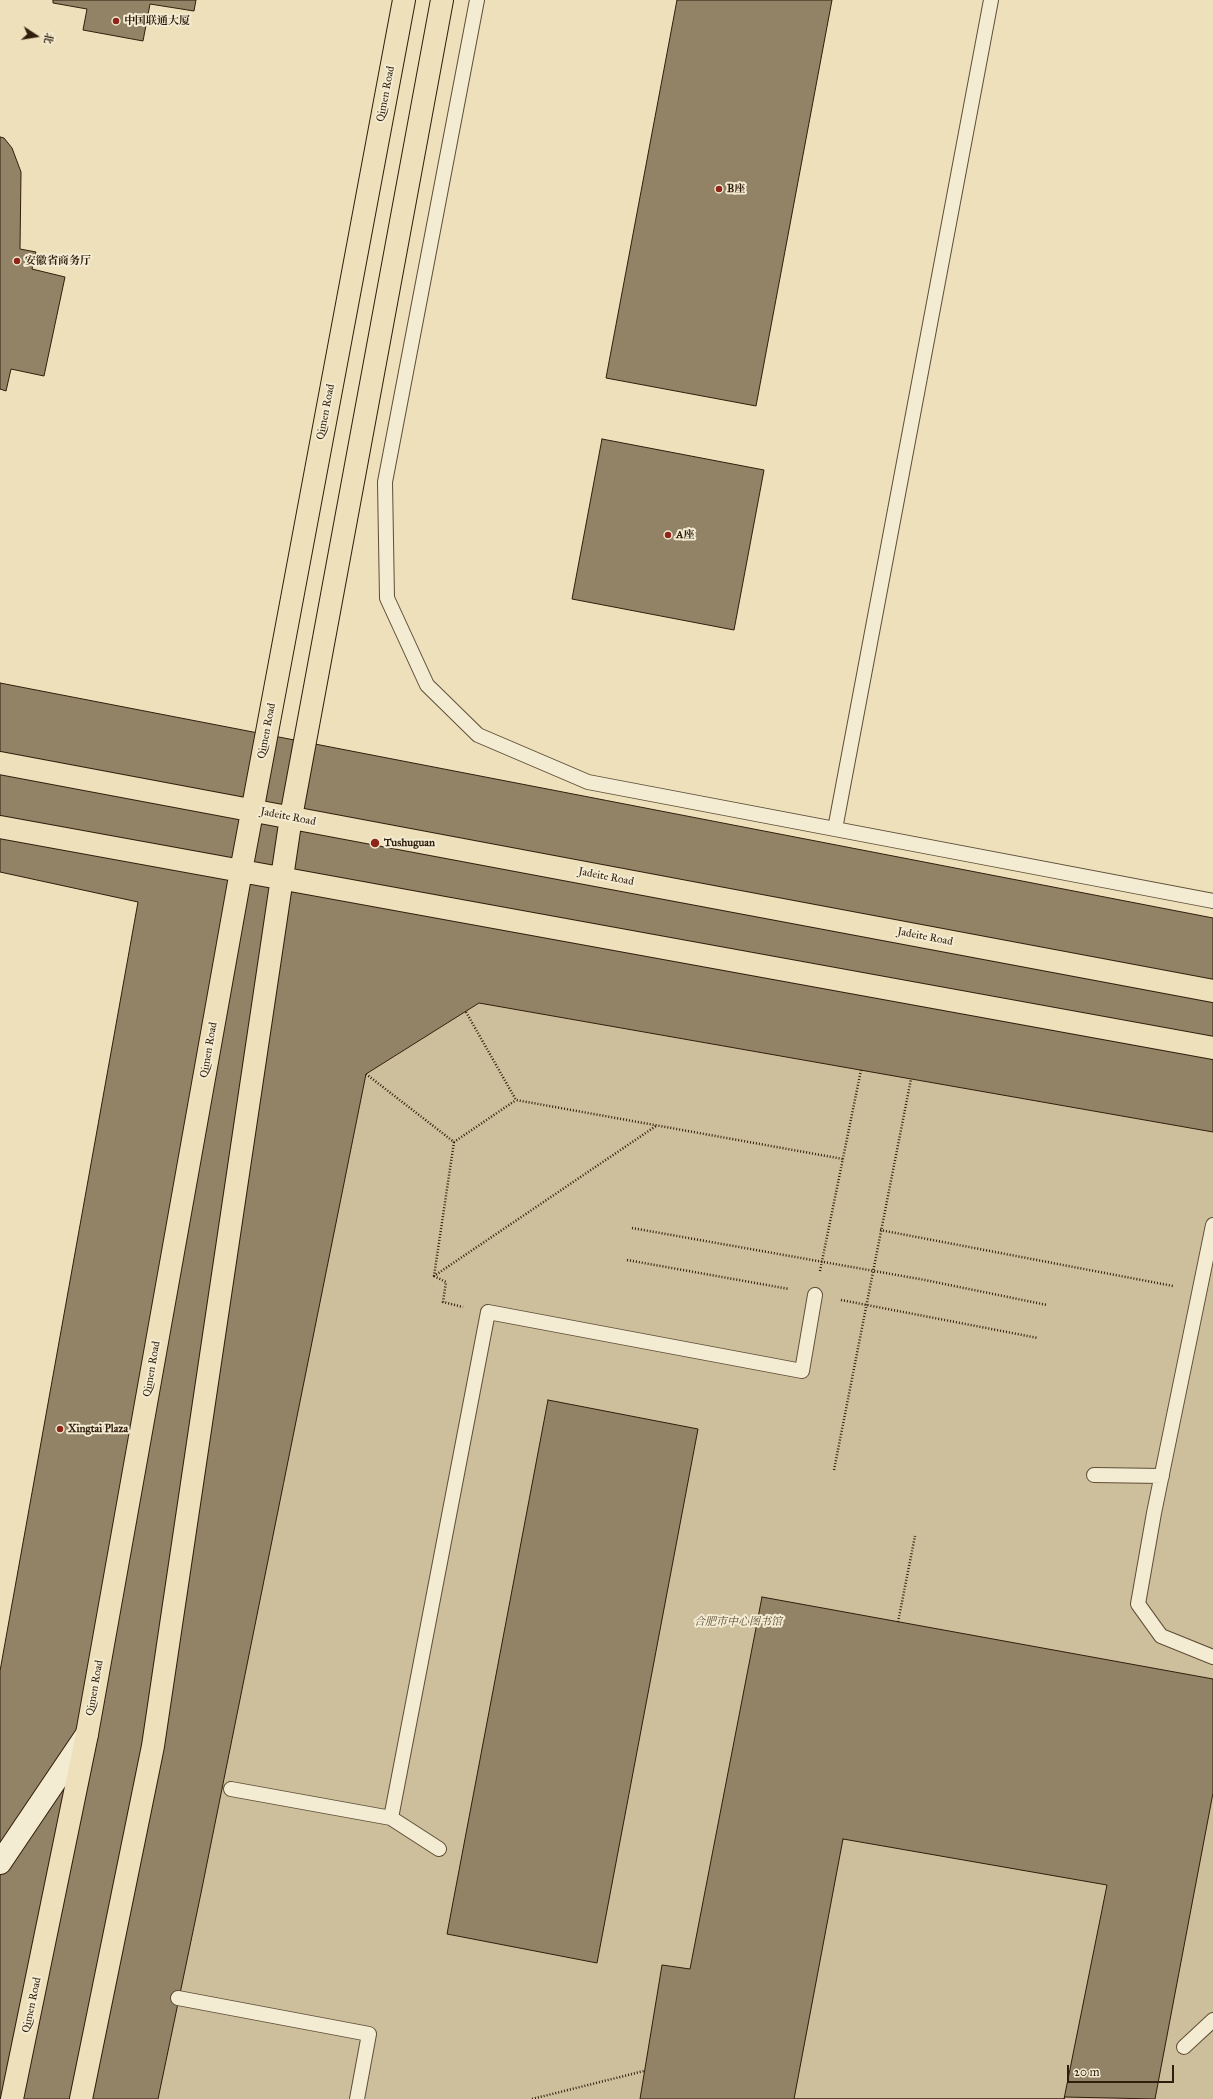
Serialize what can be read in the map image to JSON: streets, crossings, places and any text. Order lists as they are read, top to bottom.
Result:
{
  "streets": {
    "main road": ["Qimen Road", "Jadeite Road"]
  },
  "crossings": [
    ["Qimen Road", "Jadeite Road"]
  ],
  "parks": ["合肥市中心图书馆"],
  "places": [
    "中国联通大厦",
    "B座",
    "安徽省商务厅",
    "A座",
    "Tushuguan",
    "Xingtai Plaza"
  ],
  "scale_bar": "20 m",
  "north": "right"
}
